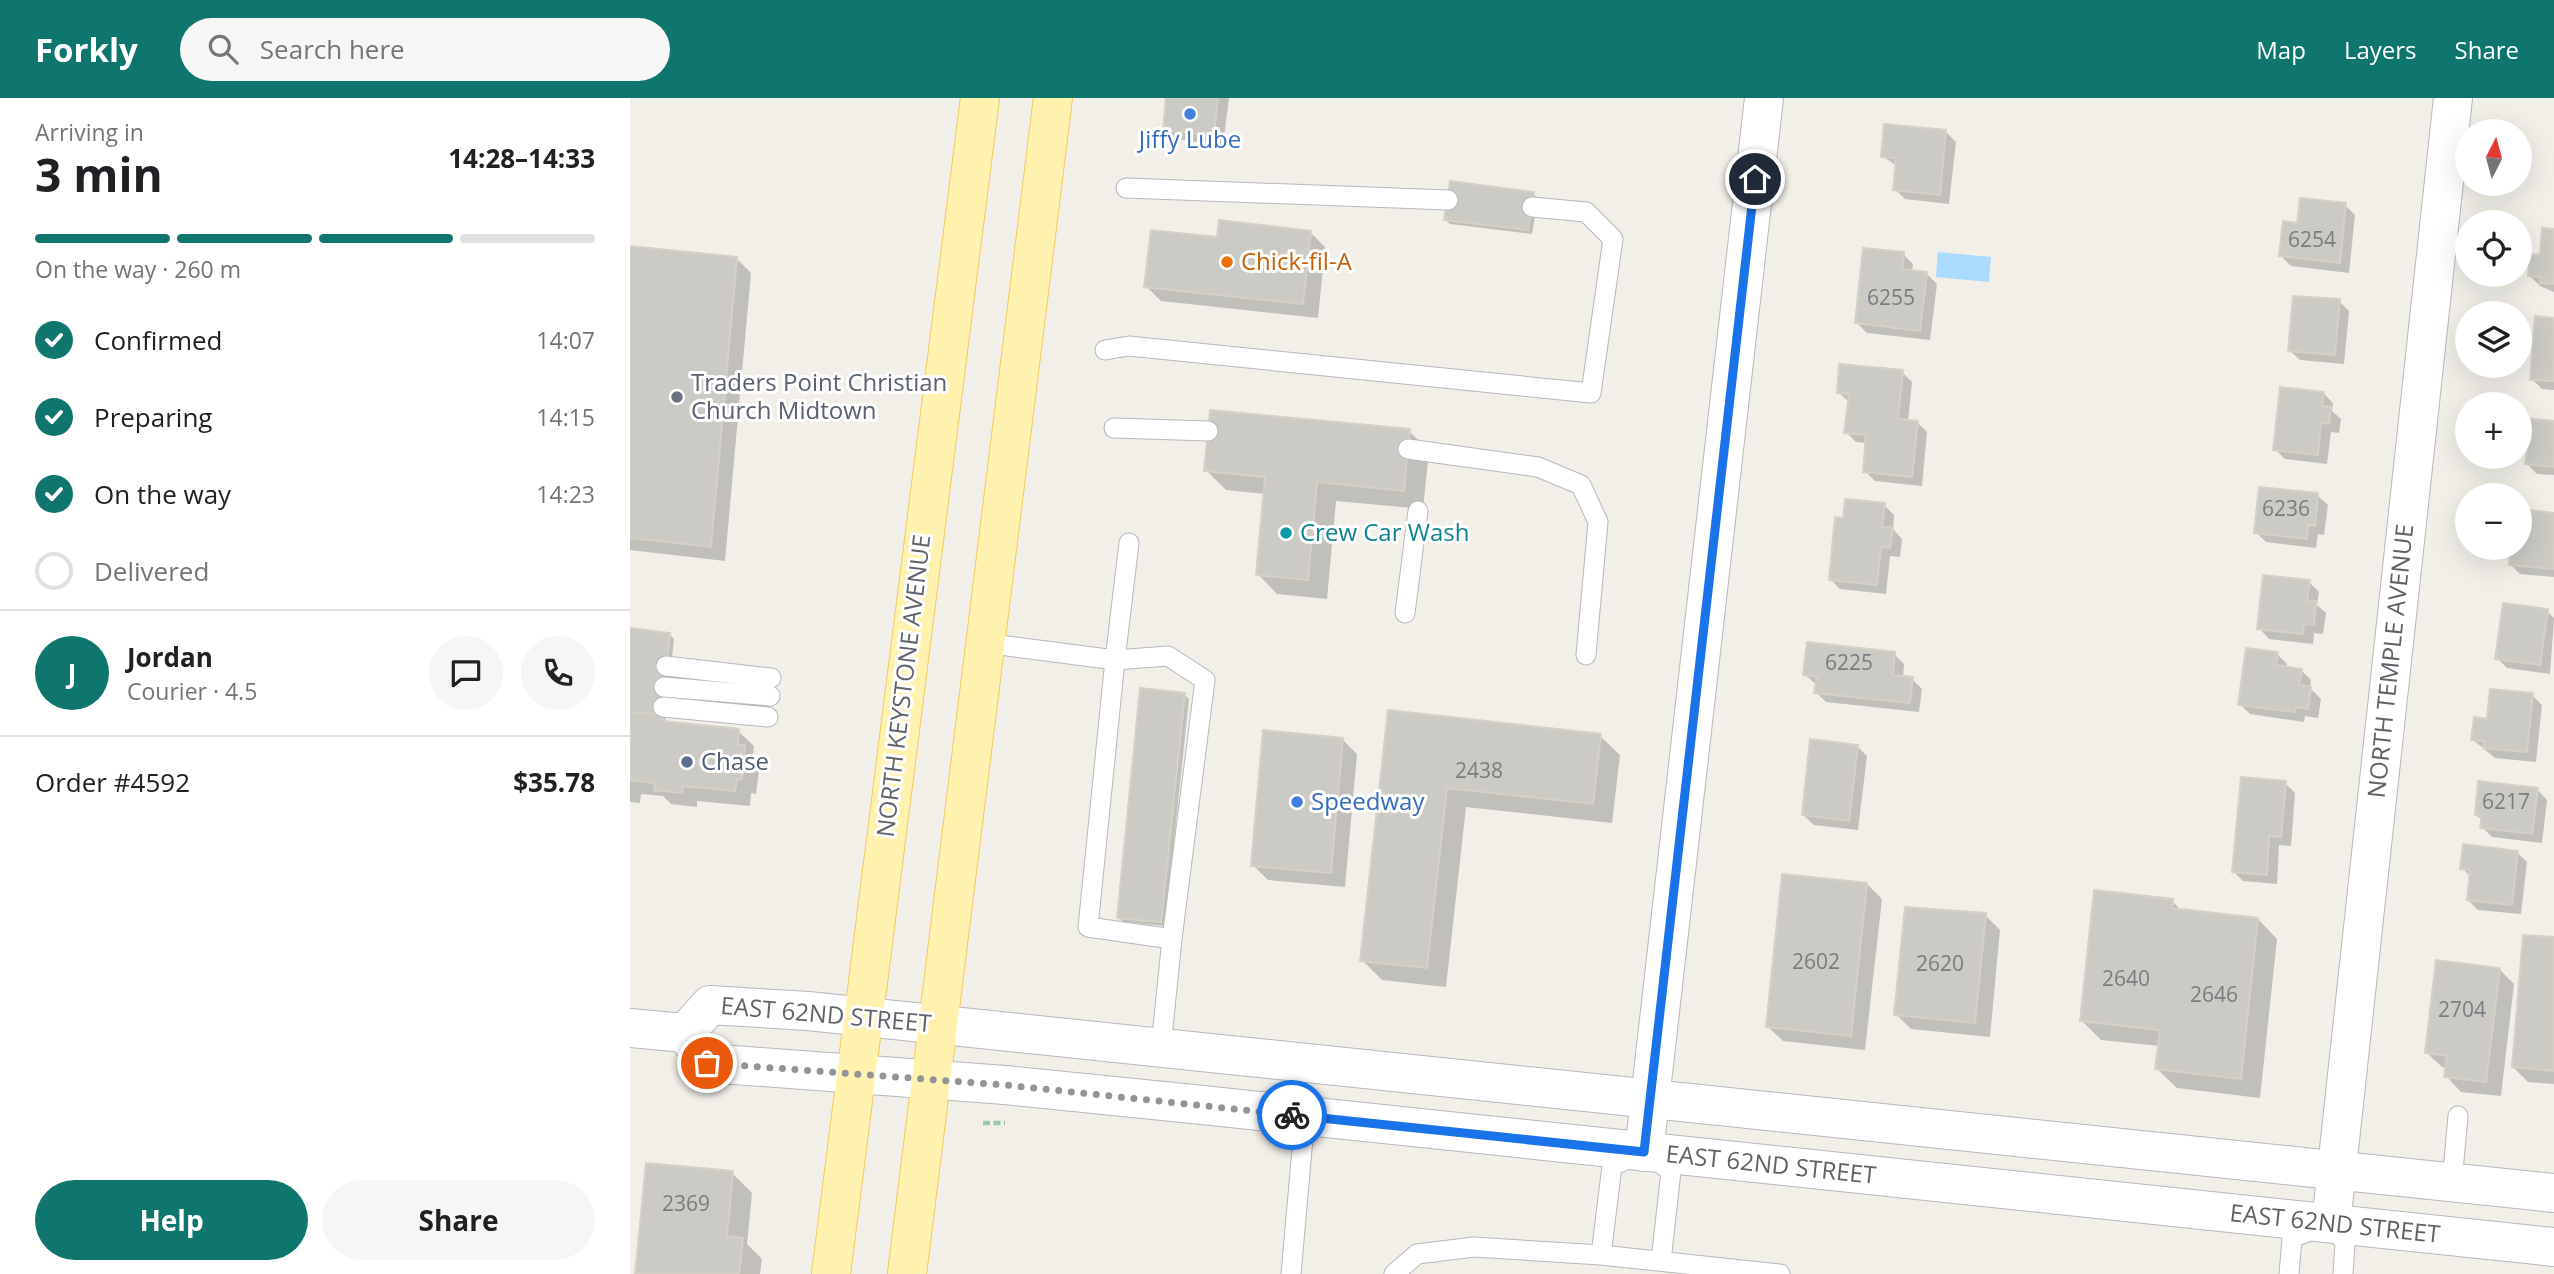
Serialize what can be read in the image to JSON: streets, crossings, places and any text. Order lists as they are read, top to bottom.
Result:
{
  "streets": {
    "main road": ["NORTH KEYSTONE AVENUE"],
    "street": ["NORTH TEMPLE AVENUE", "EAST 62ND STREET"]
  },
  "crossings": [
    ["NORTH TEMPLE AVENUE", "EAST 62ND STREET"],
    ["NORTH KEYSTONE AVENUE", "EAST 62ND STREET"]
  ],
  "places": [
    "Jiffy Lube",
    "Chick-fil-A",
    "Traders Point Christian Church Midtown",
    "Crew Car Wash",
    "Chase",
    "Speedway"
  ],
  "house_numbers": [
    "6254",
    "6255",
    "6236",
    "6225",
    "2438",
    "6217",
    "2602",
    "2620",
    "2640",
    "2646",
    "2704",
    "2369"
  ],
  "north": "top",
  "page": {
    "header": "Forkly",
    "search": "Search here",
    "nav": ["Map", "Layers", "Share"],
    "heading": ["3 min", "Arriving in", "14:28–14:33"],
    "panel": [
      "Jordan",
      "Courier · 4.5",
      "Order #4592",
      "$35.78"
    ],
    "map_buttons": ["+", "−"],
    "bar": "On the way · 260 m",
    "list": [
      ["Confirmed", "14:07"],
      ["Preparing", "14:15"],
      ["On the way", "14:23"],
      "Delivered"
    ],
    "round": "J",
    "buttons": ["Help", "Share"]
  }
}
